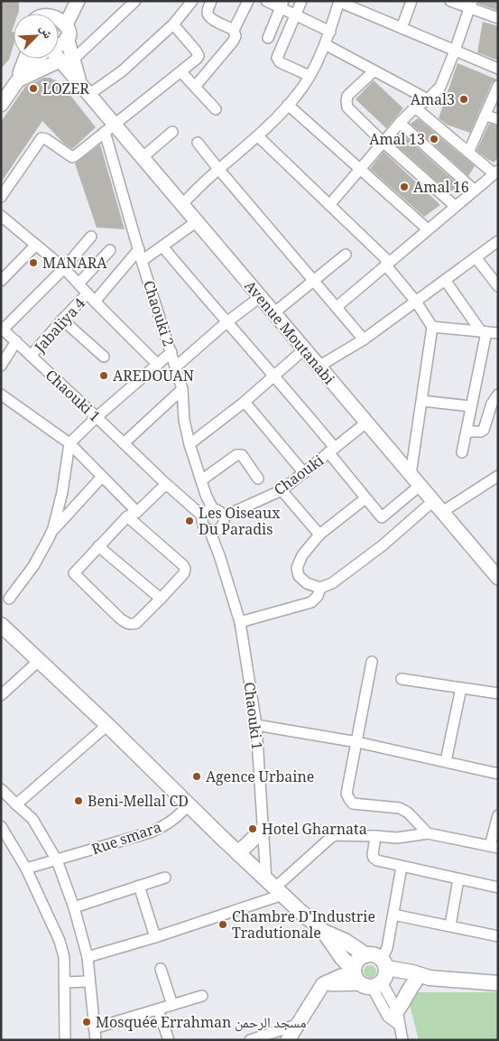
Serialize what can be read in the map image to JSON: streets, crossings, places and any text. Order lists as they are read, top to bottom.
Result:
{
  "streets": {
    "street": [
      "Chaouki 2",
      "Jabaliya 4",
      "Avenue Moutanabi",
      "Chaouki 1",
      "Chaouki",
      "Rue smara"
    ]
  },
  "crossings": [
    ["Chaouki 2", "Jabaliya 4"],
    ["Chaouki 2", "Avenue Moutanabi"],
    ["Chaouki 2", "Chaouki 1"],
    ["Chaouki 2", "Chaouki"],
    ["Jabaliya 4", "Chaouki 1"],
    ["Avenue Moutanabi", "Chaouki"],
    ["Chaouki 1", "Chaouki"]
  ],
  "places": [
    "LOZER",
    "Amal3",
    "Amal 13",
    "Amal 16",
    "MANARA",
    "AREDOUAN",
    "Les Oiseaux Du Paradis",
    "Agence Urbaine",
    "Beni-Mellal CD",
    "Hotel Gharnata",
    "Chambre D'Industrie Tradutionale",
    "Mosquée Errahman مسجد الرحمن"
  ],
  "north": "top right"
}
